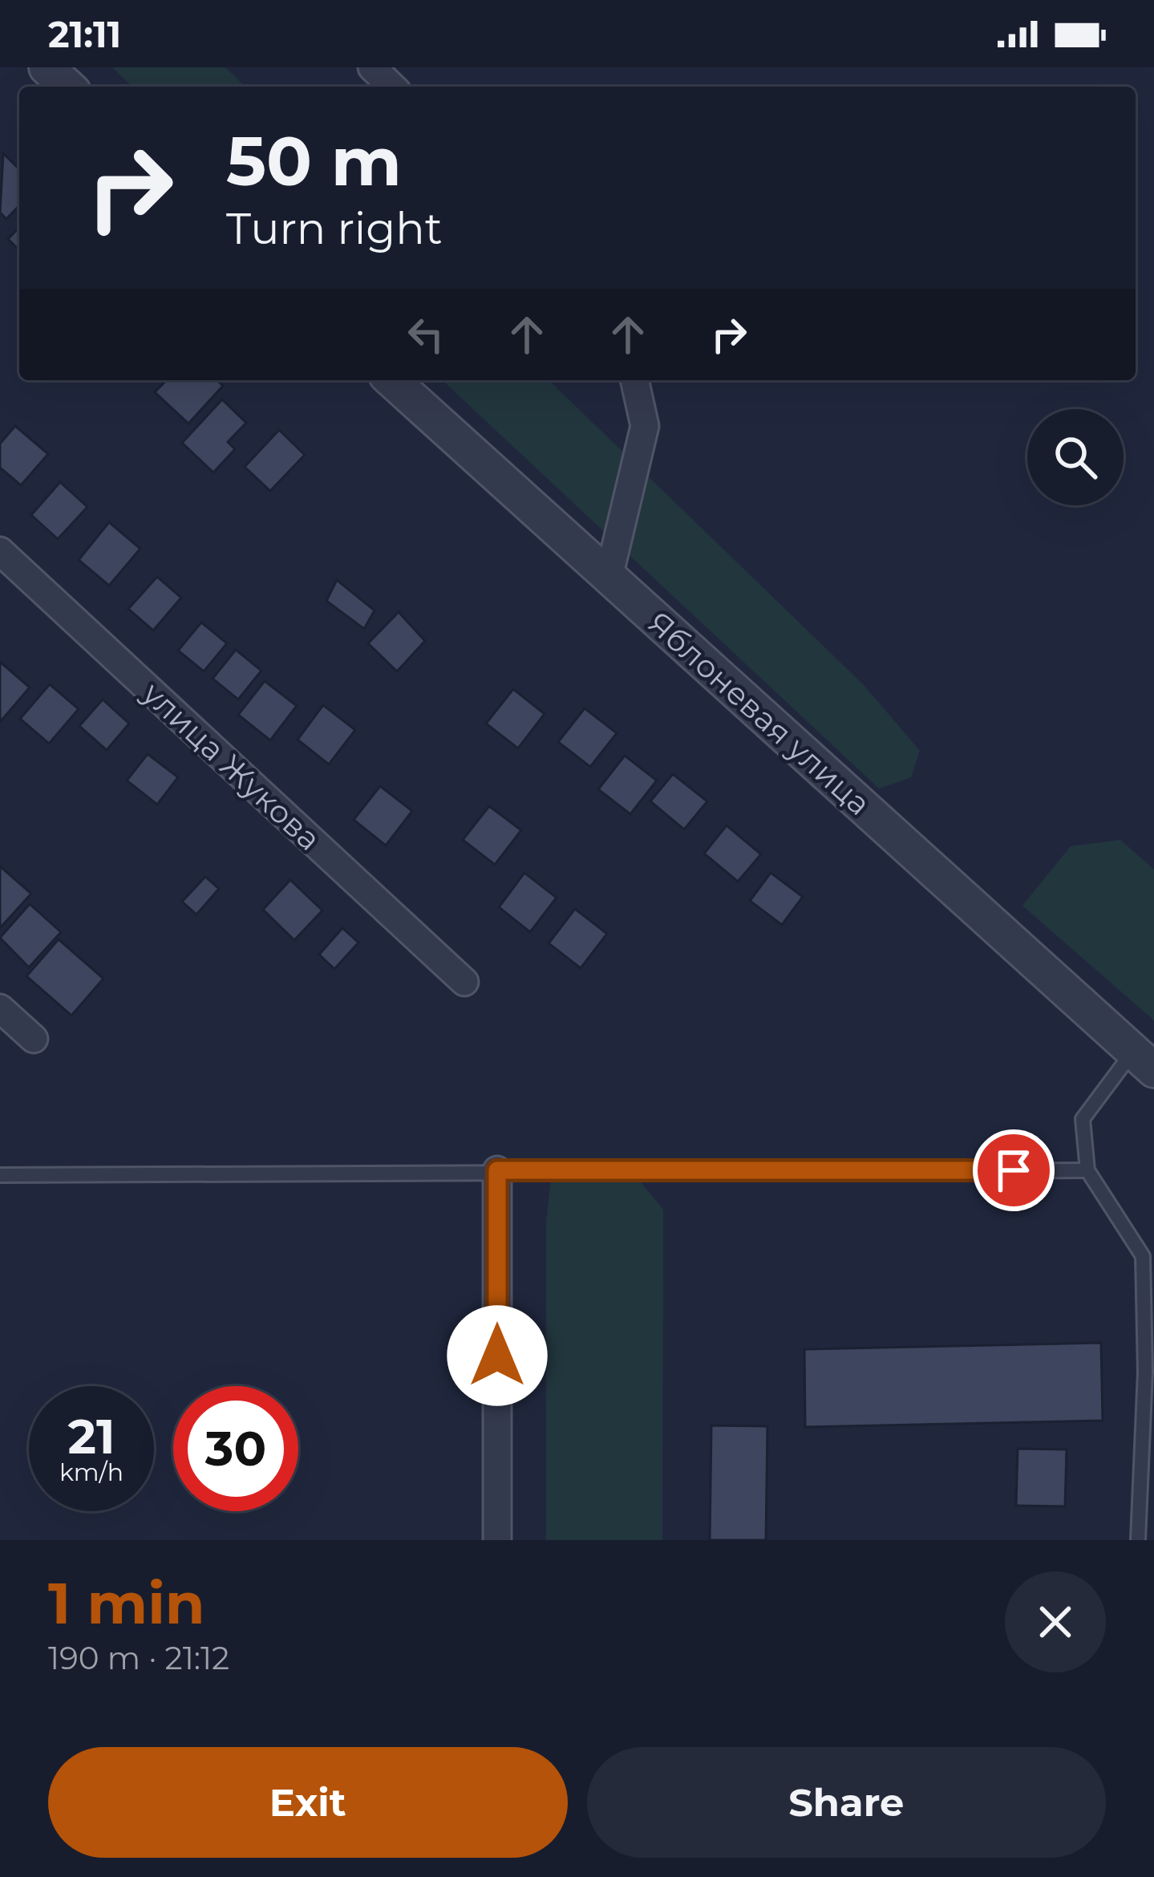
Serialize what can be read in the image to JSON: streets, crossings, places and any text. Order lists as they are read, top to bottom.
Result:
{
  "streets": {
    "street": ["Яблоневая улица", "улица Жукова"]
  },
  "page": {
    "status": "21:11",
    "turn": ["50 m", "Turn right"],
    "speed": "21 km/h",
    "limit": "30",
    "heading": ["1 min", "190 m · 21:12"],
    "buttons": ["Exit", "Share"]
  }
}
